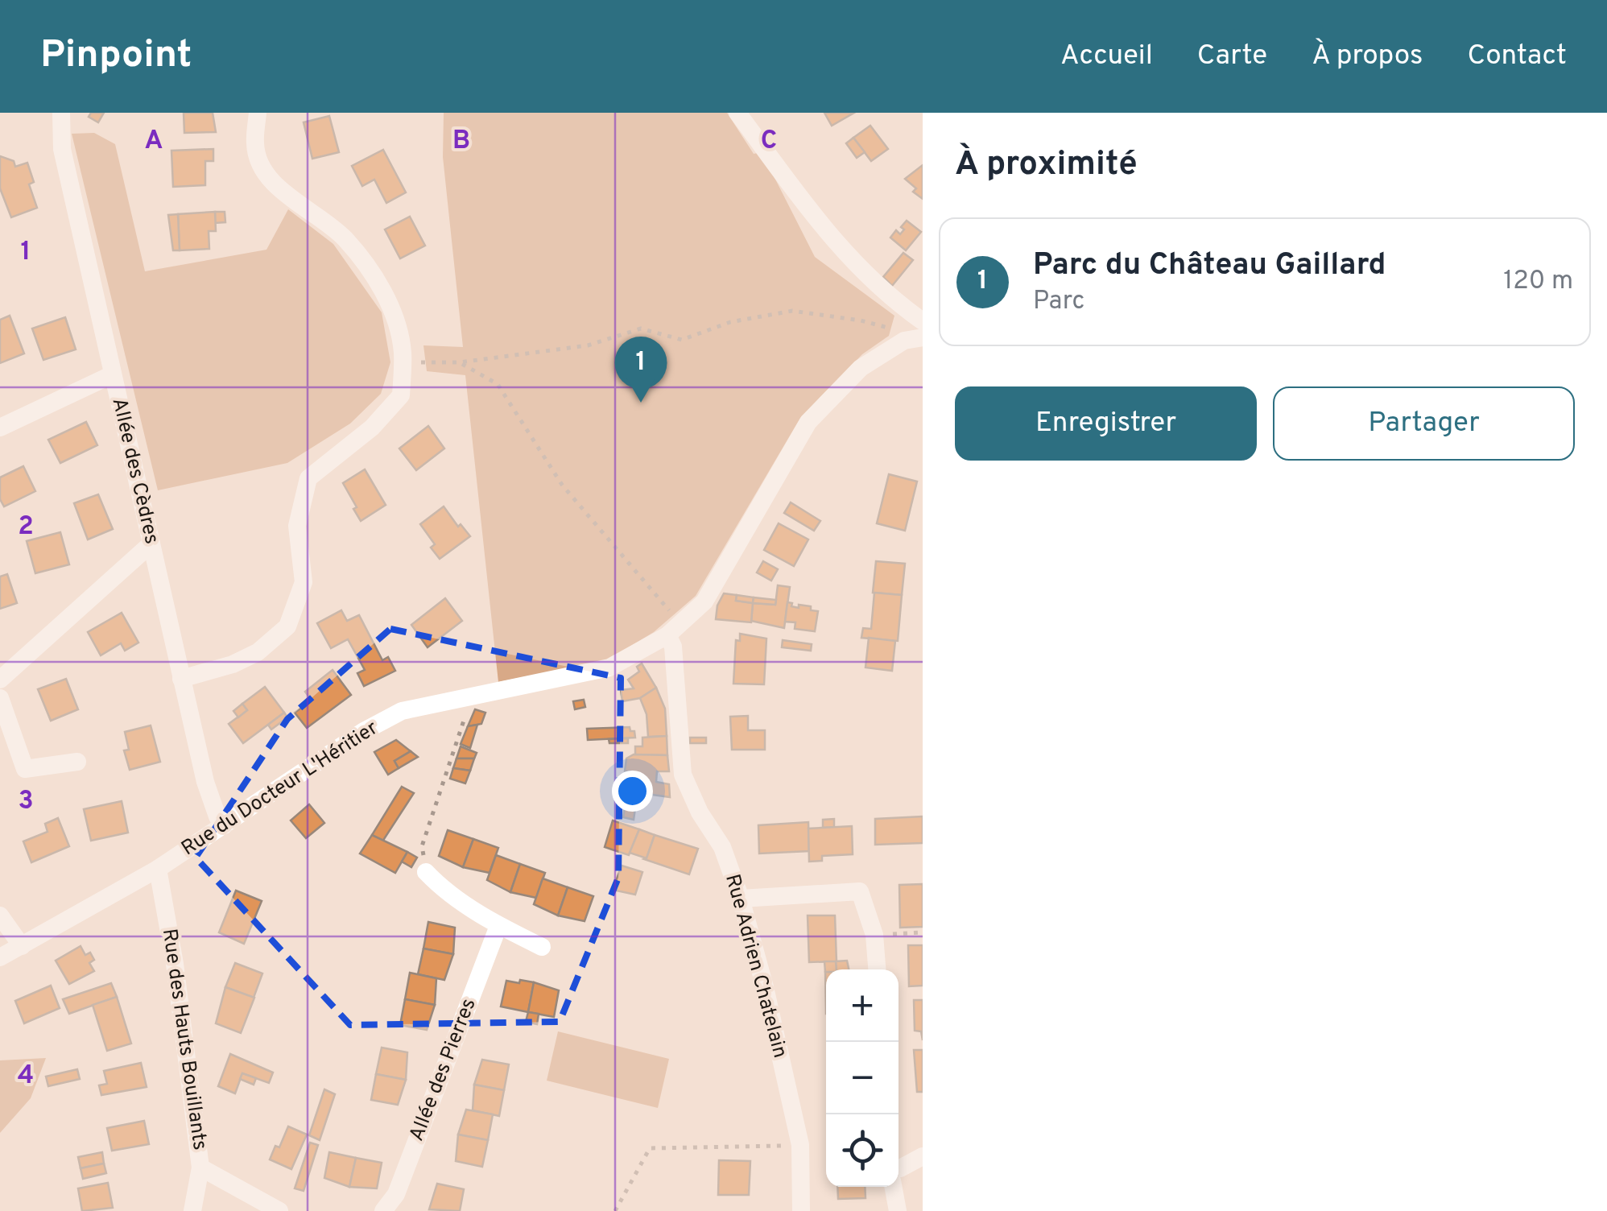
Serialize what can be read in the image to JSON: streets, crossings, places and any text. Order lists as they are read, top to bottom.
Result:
{
  "streets": {
    "street": [
      "Allée des Cèdres",
      "Rue du Docteur L'Héritier",
      "Rue Adrien Chatelain",
      "Rue des Hauts Bouillants",
      "Allée des Pierres"
    ]
  },
  "crossings": [
    ["Allée des Cèdres", "Rue du Docteur L'Héritier"],
    ["Rue du Docteur L'Héritier", "Rue Adrien Chatelain"],
    ["Rue du Docteur L'Héritier", "Rue des Hauts Bouillants"]
  ],
  "page": {
    "header": "Pinpoint",
    "nav": [
      "Accueil",
      "Carte",
      "À propos",
      "Contact"
    ],
    "heading": "À proximité",
    "list": [
      {
        "mark": "1",
        "name": "Parc du Château Gaillard",
        "note": "Parc",
        "value": "120 m"
      }
    ],
    "pins": "1",
    "buttons": ["Enregistrer", "Partager"],
    "map_buttons": ["+", "−"]
  },
  "grid": {
    "columns": ["A", "B", "C"],
    "rows": [
      "1",
      "2",
      "3",
      "4"
    ]
  }
}
